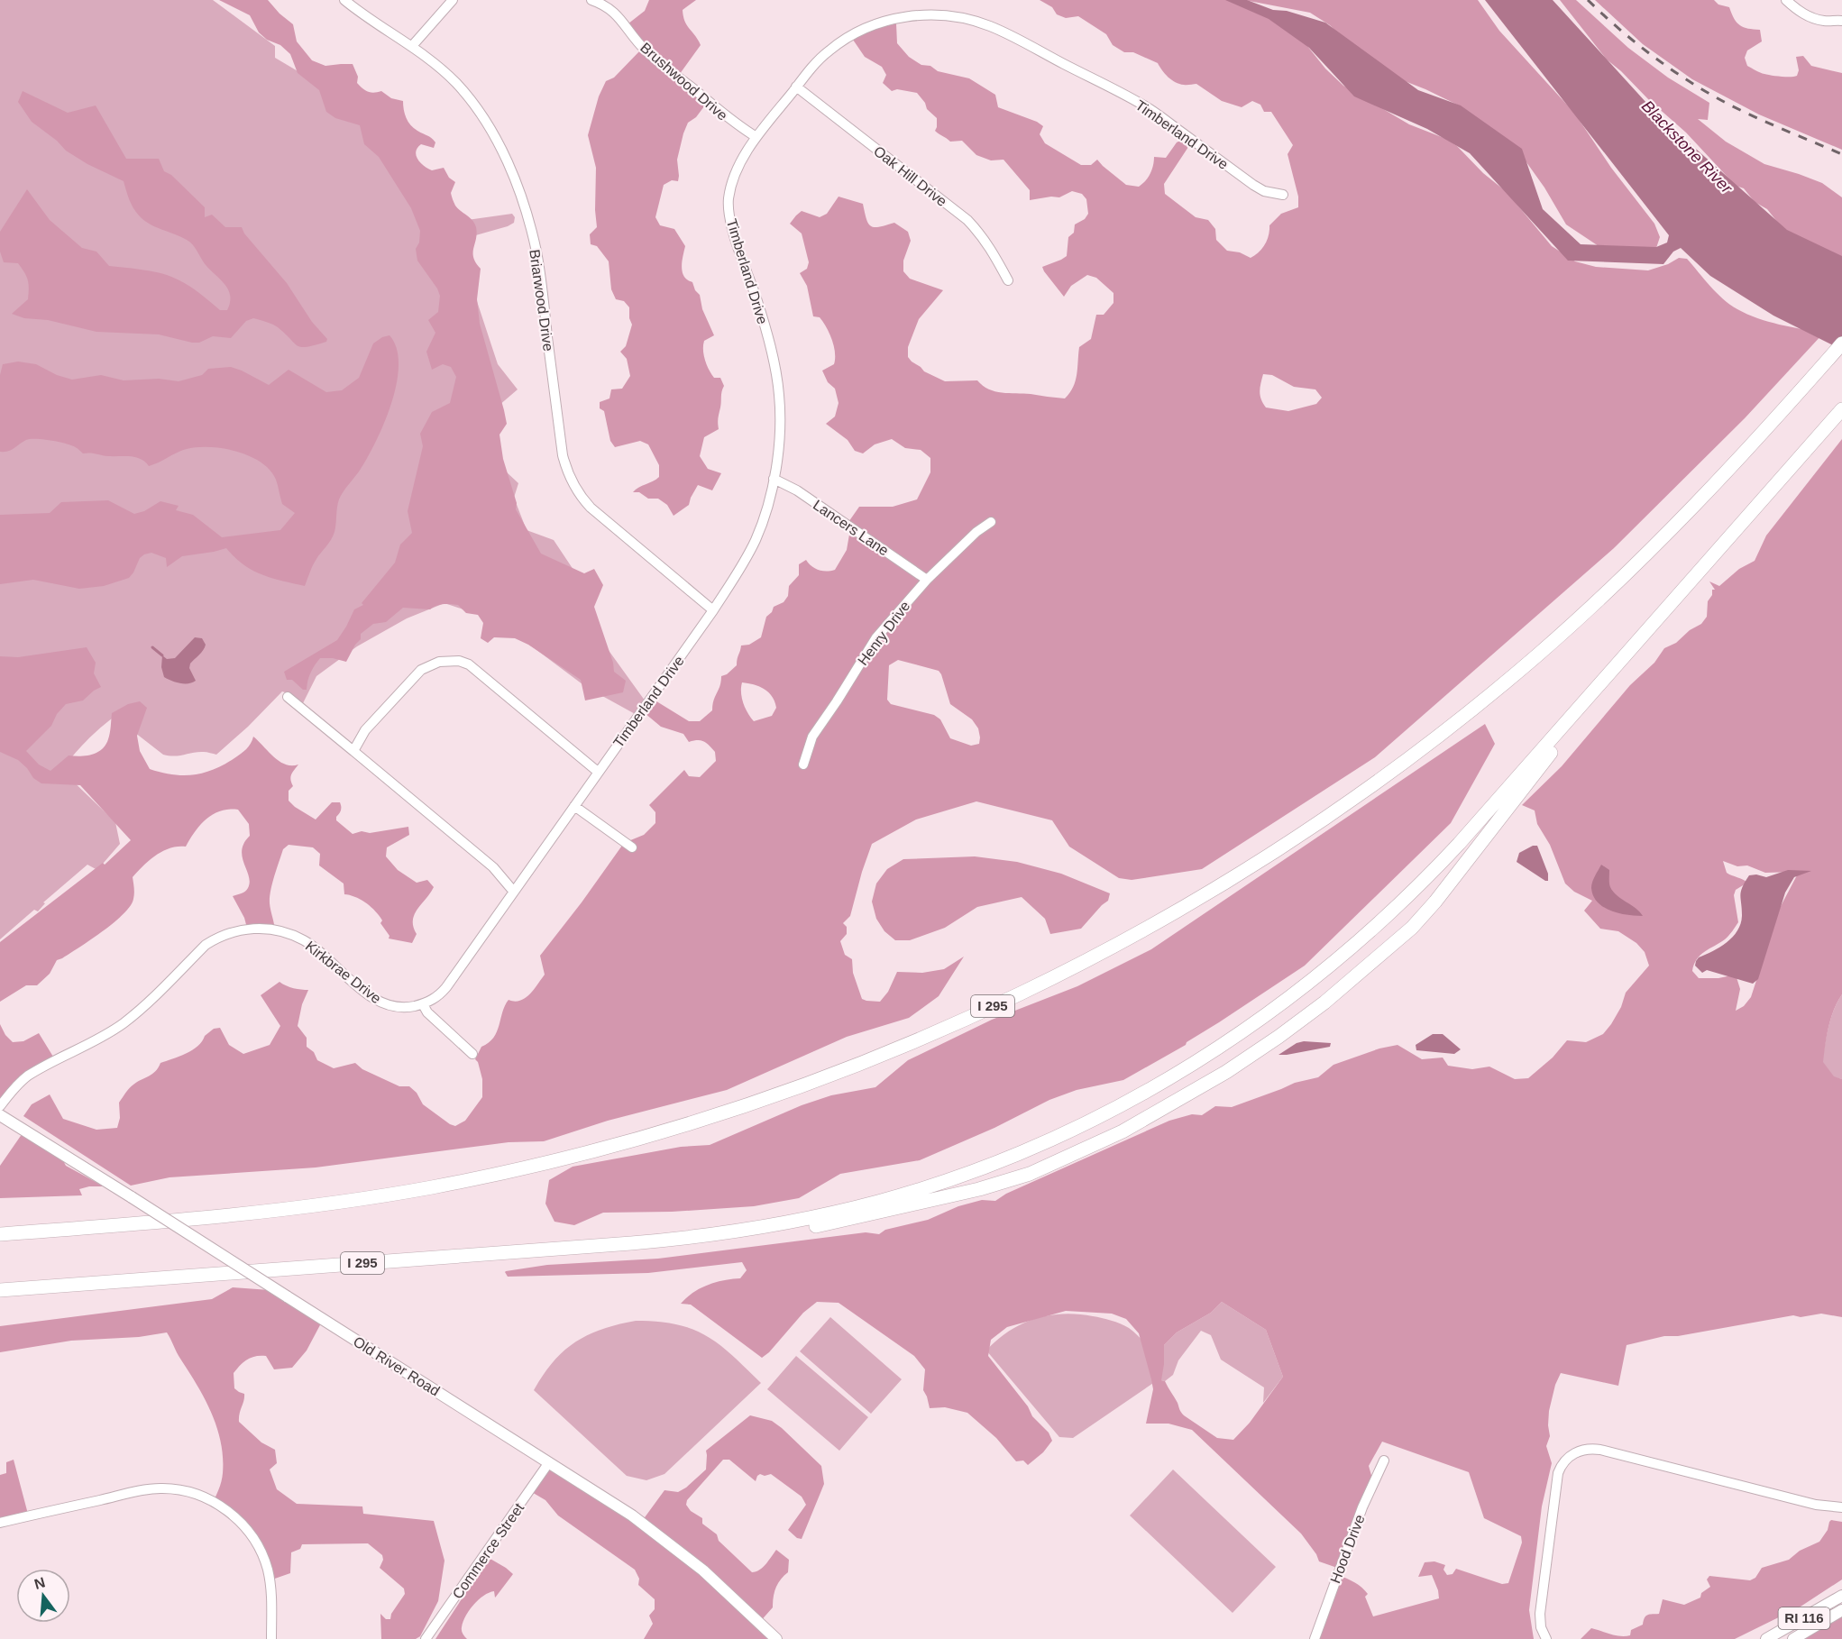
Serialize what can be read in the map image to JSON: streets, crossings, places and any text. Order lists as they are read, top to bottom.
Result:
{
  "streets": {
    "highway": ["I 295"],
    "main road": ["Old River Road", "RI 116"],
    "street": [
      "Brushwood Drive",
      "Timberland Drive",
      "Oak Hill Drive",
      "Briarwood Drive",
      "Lancers Lane",
      "Henry Drive",
      "Kirkbrae Drive",
      "Hood Drive",
      "Commerce Street"
    ]
  },
  "crossings": [
    ["Brushwood Drive", "Timberland Drive"],
    ["Timberland Drive", "Oak Hill Drive"],
    ["Timberland Drive", "Briarwood Drive"],
    ["Timberland Drive", "Lancers Lane"],
    ["Timberland Drive", "Kirkbrae Drive"],
    ["Lancers Lane", "Henry Drive"],
    ["Old River Road", "Commerce Street"]
  ],
  "water": ["Blackstone River"],
  "north": "top"
}
